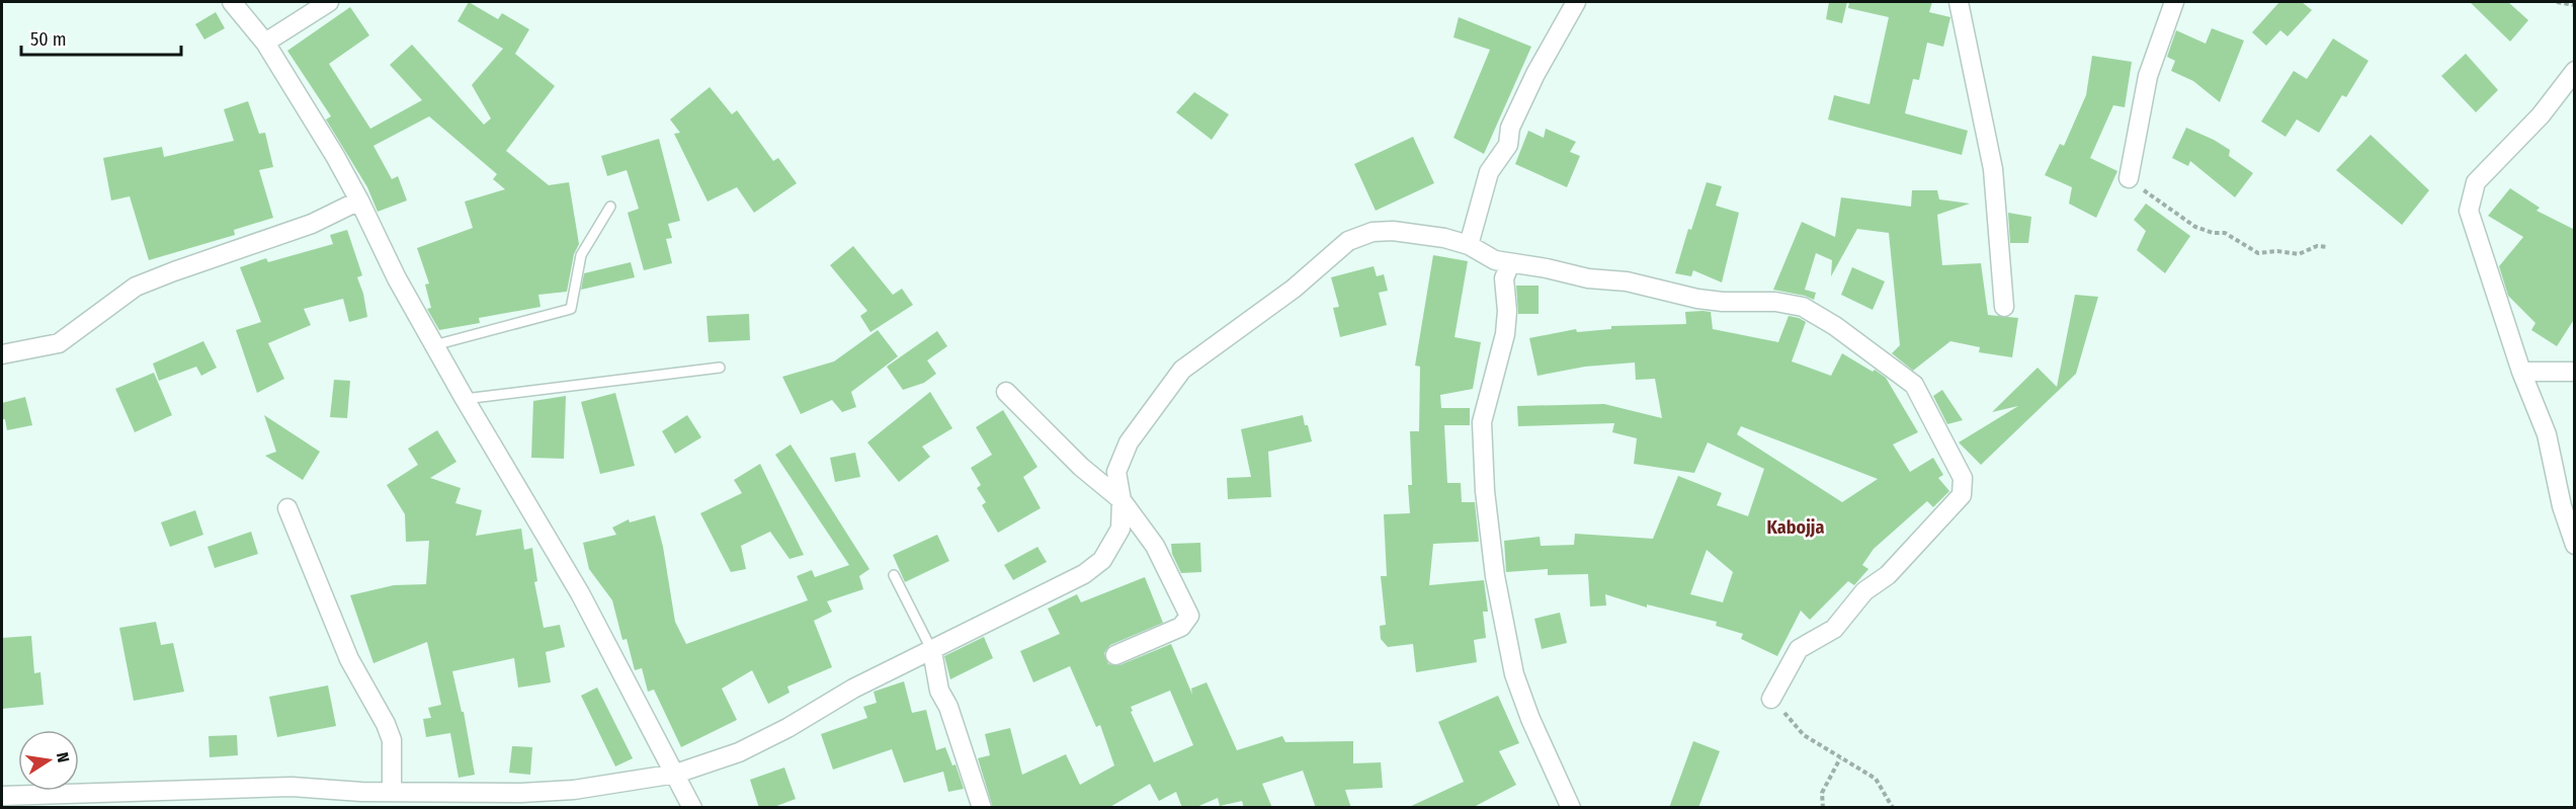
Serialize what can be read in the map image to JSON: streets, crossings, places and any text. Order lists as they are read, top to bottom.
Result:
{
  "districts": ["Kabojja"],
  "scale_bar": "50 m",
  "north": "right"
}
